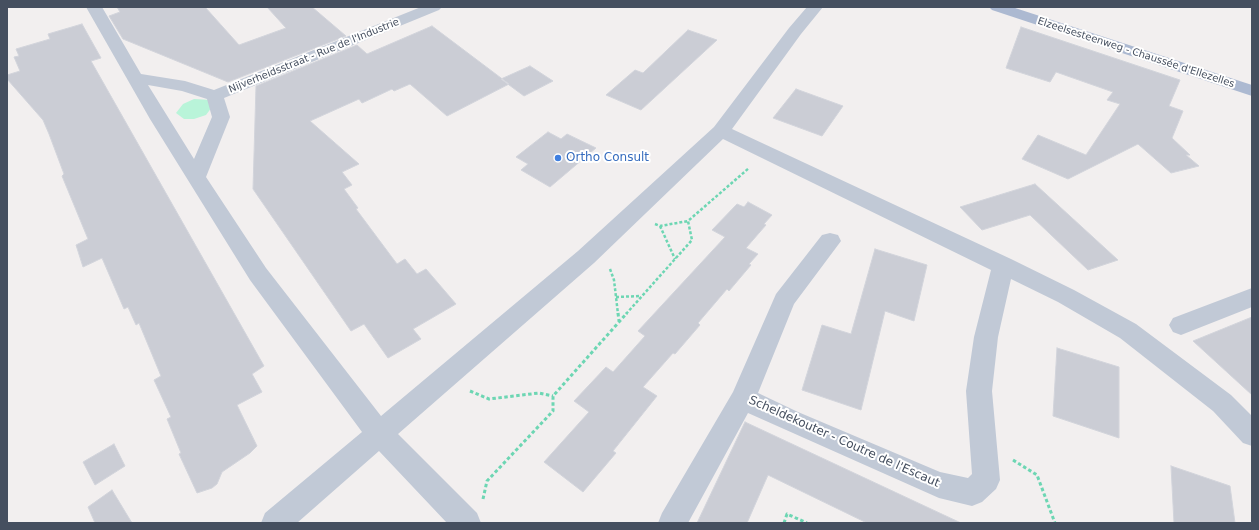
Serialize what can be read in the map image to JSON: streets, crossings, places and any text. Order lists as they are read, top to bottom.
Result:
{
  "streets": {
    "main road": ["Elzeelsesteenweg - Chaussée d'Ellezelles"],
    "street": ["Nijverheidsstraat - Rue de l'Industrie", "Scheldekouter - Coutre de l'Escaut"]
  },
  "places": ["Ortho Consult"]
}
